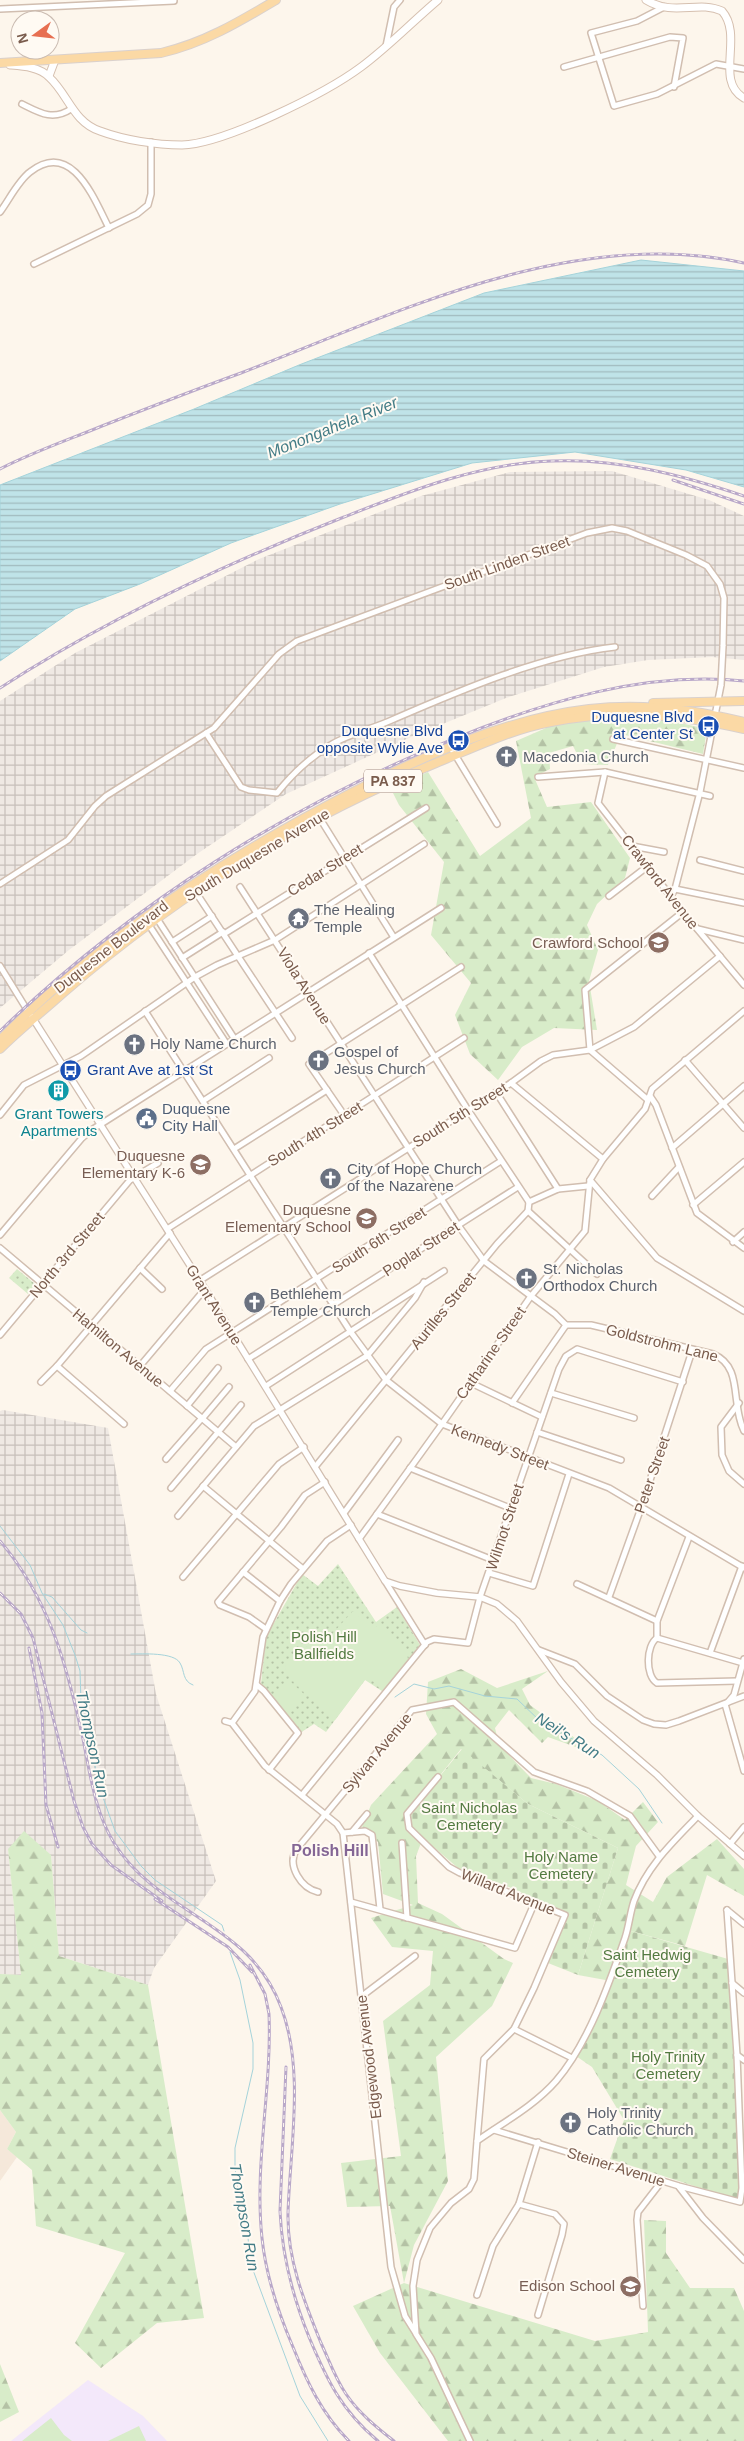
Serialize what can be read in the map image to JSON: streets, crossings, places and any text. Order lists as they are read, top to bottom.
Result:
{
  "streets": {
    "main road": ["PA 837", "South Duquesne Avenue", "Duquesne Boulevard"],
    "street": [
      "South Linden Street",
      "Cedar Street",
      "Crawford Avenue",
      "Viola Avenue",
      "South 5th Street",
      "South 4th Street",
      "South 6th Street",
      "Poplar Street",
      "North 3rd Street",
      "Grant Avenue",
      "Aurilles Street",
      "Goldstrohm Lane",
      "Hamilton Avenue",
      "Catharine Street",
      "Kennedy Street",
      "Peter Street",
      "Wilmot Street",
      "Sylvan Avenue",
      "Willard Avenue",
      "Edgewood Avenue",
      "Steiner Avenue"
    ]
  },
  "crossings": [
    ["South Linden Street", "PA 837"],
    ["South Linden Street", "South Duquesne Avenue"],
    ["South Linden Street", "Crawford Avenue"],
    ["PA 837", "South Duquesne Avenue"],
    ["South Duquesne Avenue", "Duquesne Boulevard"],
    ["Cedar Street", "Viola Avenue"],
    ["Crawford Avenue", "South 5th Street"],
    ["Duquesne Boulevard", "Grant Avenue"],
    ["Viola Avenue", "South 5th Street"],
    ["Viola Avenue", "South 4th Street"],
    ["Viola Avenue", "South 6th Street"],
    ["Viola Avenue", "Poplar Street"],
    ["Viola Avenue", "Aurilles Street"],
    ["Viola Avenue", "Catharine Street"],
    ["South 5th Street", "Grant Avenue"],
    ["South 5th Street", "Kennedy Street"],
    ["South 4th Street", "Grant Avenue"],
    ["South 4th Street", "Hamilton Avenue"],
    ["South 4th Street", "Kennedy Street"],
    ["South 6th Street", "Grant Avenue"],
    ["South 6th Street", "Hamilton Avenue"],
    ["South 6th Street", "Kennedy Street"],
    ["Poplar Street", "Grant Avenue"],
    ["Poplar Street", "Kennedy Street"],
    ["North 3rd Street", "Grant Avenue"],
    ["North 3rd Street", "Hamilton Avenue"],
    ["Grant Avenue", "Aurilles Street"],
    ["Grant Avenue", "Catharine Street"],
    ["Grant Avenue", "Wilmot Street"],
    ["Aurilles Street", "Kennedy Street"],
    ["Goldstrohm Lane", "Peter Street"],
    ["Catharine Street", "Kennedy Street"],
    ["Kennedy Street", "Peter Street"],
    ["Kennedy Street", "Wilmot Street"],
    ["Peter Street", "Wilmot Street"]
  ],
  "districts": ["Polish Hill"],
  "water": ["Monongahela River", "Neil's Run", "Thompson Run"],
  "parks": [
    "Polish Hill Ballfields",
    "Saint Nicholas Cemetery",
    "Holy Name Cemetery",
    "Saint Hedwig Cemetery",
    "Holy Trinity Cemetery"
  ],
  "places": {
    "bus stop": ["Duquesne Blvd at Center St", "Duquesne Blvd opposite Wylie Ave", "Grant Ave at 1st St"],
    "church": [
      "Macedonia Church",
      "Holy Name Church",
      "Gospel of Jesus Church",
      "City of Hope Church of the Nazarene",
      "St. Nicholas Orthodox Church",
      "Bethlehem Temple Church",
      "Holy Trinity Catholic Church"
    ],
    "temple": ["The Healing Temple"],
    "school or university": [
      "Crawford School",
      "Duquesne Elementary K-6",
      "Duquesne Elementary School",
      "Edison School"
    ],
    "building": ["Grant Towers Apartments"],
    "public building": ["Duquesne City Hall"]
  },
  "north": "left"
}
